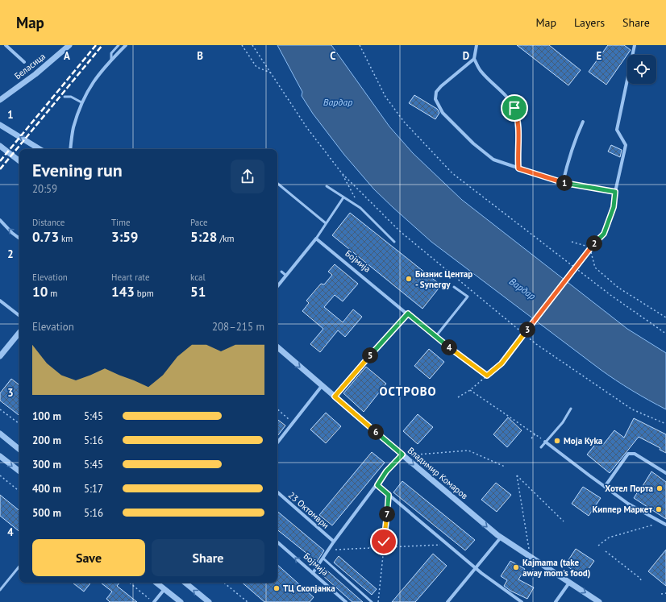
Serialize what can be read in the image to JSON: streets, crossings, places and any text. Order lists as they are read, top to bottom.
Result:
{
  "streets": {
    "street": [
      "Беласица",
      "Бојмија",
      "Владимир Комаров",
      "23 Октомври"
    ]
  },
  "districts": ["ОСТРОВО"],
  "water": ["Вардар"],
  "places": [
    "Бизнис Центар - Synergy",
    "Moja Kyka",
    "Хотел Порта",
    "Киппер Маркет",
    "Kajmama (take away mom's food)",
    "ТЦ Скопјанка"
  ],
  "page": {
    "header": "Map",
    "nav": ["Map", "Layers", "Share"],
    "heading": ["Evening run", "20:59"],
    "pins": [
      "1",
      "2",
      "3",
      "4",
      "5",
      "6",
      "7"
    ],
    "stats": [
      ["Distance", "0.73 km"],
      ["Time", "3:59"],
      ["Pace", "5:28 /km"],
      ["Elevation", "10 m"],
      ["Heart rate", "143 bpm"],
      ["kcal", "51"]
    ],
    "chart": ["Elevation", "208–215 m"],
    "list": [
      {
        "name": "100 m",
        "note": "5:45"
      },
      {
        "name": "200 m",
        "note": "5:16"
      },
      {
        "name": "300 m",
        "note": "5:45"
      },
      {
        "name": "400 m",
        "note": "5:17"
      },
      {
        "name": "500 m",
        "note": "5:16"
      }
    ],
    "buttons": ["Save", "Share"]
  },
  "grid": {
    "columns": [
      "A",
      "B",
      "C",
      "D",
      "E"
    ],
    "rows": [
      "1",
      "2",
      "3",
      "4"
    ]
  }
}
